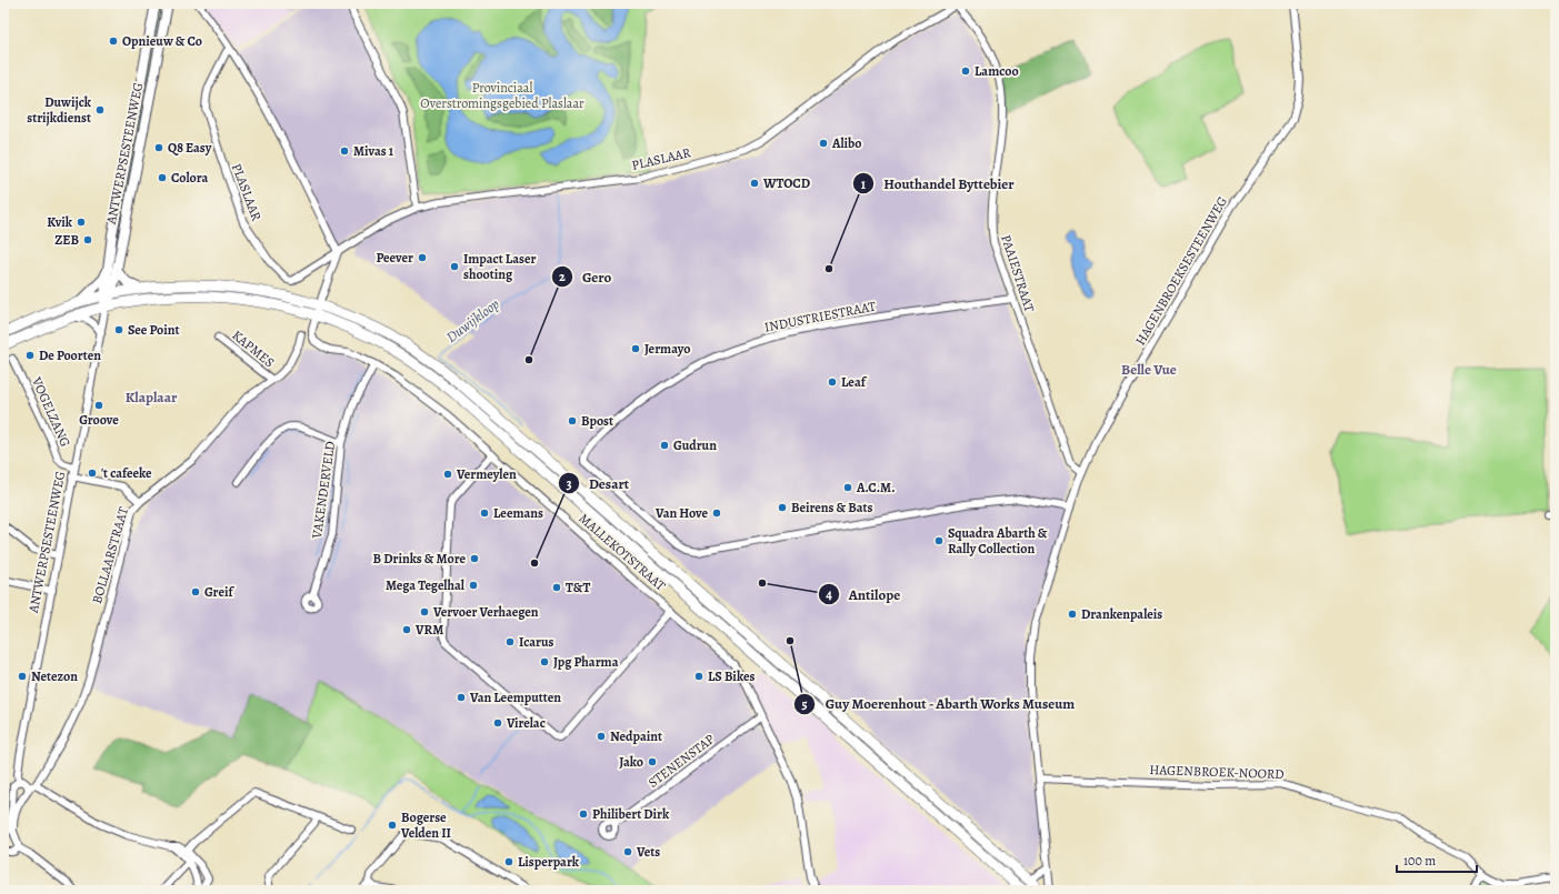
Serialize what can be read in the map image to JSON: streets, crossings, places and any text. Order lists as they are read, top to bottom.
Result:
{
  "streets": {
    "main road": ["ANTWERPSESTEENWEG"],
    "street": [
      "PLASLAAR",
      "HAGENBROEKSESTEENWEG",
      "PAAIESTRAAT",
      "INDUSTRIESTRAAT",
      "KAPMES",
      "VOGELZANG",
      "VAKENDERVELD",
      "MALLEKOTSTRAAT",
      "BOLLAARSTRAAT",
      "STENENSTAP",
      "HAGENBROEK-NOORD"
    ]
  },
  "crossings": [
    ["ANTWERPSESTEENWEG", "VOGELZANG"],
    ["PLASLAAR", "PAAIESTRAAT"],
    ["HAGENBROEKSESTEENWEG", "PAAIESTRAAT"],
    ["HAGENBROEKSESTEENWEG", "INDUSTRIESTRAAT"],
    ["HAGENBROEKSESTEENWEG", "HAGENBROEK-NOORD"],
    ["PAAIESTRAAT", "INDUSTRIESTRAAT"],
    ["KAPMES", "BOLLAARSTRAAT"],
    ["VAKENDERVELD", "MALLEKOTSTRAAT"],
    ["MALLEKOTSTRAAT", "STENENSTAP"]
  ],
  "districts": ["Belle Vue", "Klaplaar"],
  "water": ["Duwijkloop"],
  "parks": ["Provinciaal Overstromingsgebied Plaslaar"],
  "places": [
    "Opnieuw & Co",
    "Lamcoo",
    "Duwijck strijkdienst",
    "Alibo",
    "Q8 Easy",
    "Mivas 1",
    "Colora",
    "WTOCD",
    "Kvik",
    "ZEB",
    "Peever",
    "Impact Laser shooting",
    "Houthandel Byttebier",
    "See Point",
    "Jermayo",
    "De Poorten",
    "Gero",
    "Leaf",
    "Groove",
    "Bpost",
    "Gudrun",
    "'t cafeeke",
    "Vermeylen",
    "A.C.M.",
    "Beirens & Bats",
    "Leemans",
    "Van Hove",
    "Squadra Abarth & Rally Collection",
    "B Drinks & More",
    "Desart",
    "Antilope",
    "Mega Tegelhal",
    "T&T",
    "Greif",
    "Vervoer Verhaegen",
    "Drankenpaleis",
    "VRM",
    "Guy Moerenhout - Abarth Works Museum",
    "Icarus",
    "Jpg Pharma",
    "Netezon",
    "LS Bikes",
    "Van Leemputten",
    "Virelac",
    "Nedpaint",
    "Jako",
    "Philibert Dirk",
    "Bogerse Velden II",
    "Vets",
    "Lisperpark"
  ],
  "scale_bar": "100 m"
}
